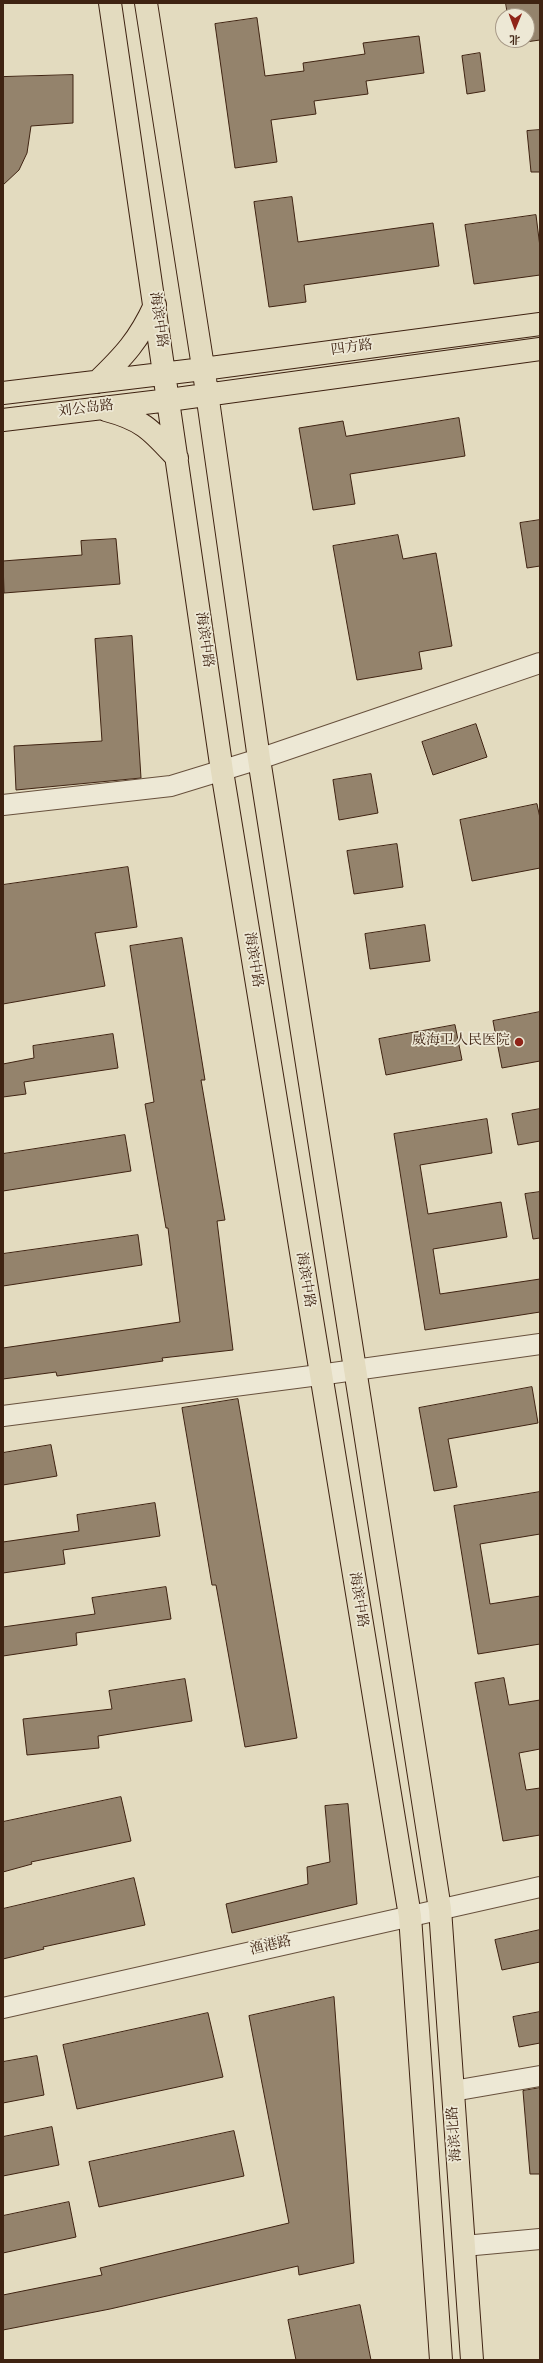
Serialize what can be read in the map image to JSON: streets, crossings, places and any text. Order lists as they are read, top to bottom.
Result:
{
  "streets": {
    "main road": [
      "海滨中路",
      "四方路",
      "刘公岛路",
      "海滨北路"
    ],
    "street": ["渔港路"]
  },
  "crossings": [
    ["海滨中路", "四方路"],
    ["海滨中路", "刘公岛路"],
    ["海滨中路", "渔港路"],
    ["四方路", "刘公岛路"],
    ["渔港路", "海滨北路"]
  ],
  "places": ["威海卫人民医院"],
  "north": "bottom"
}
